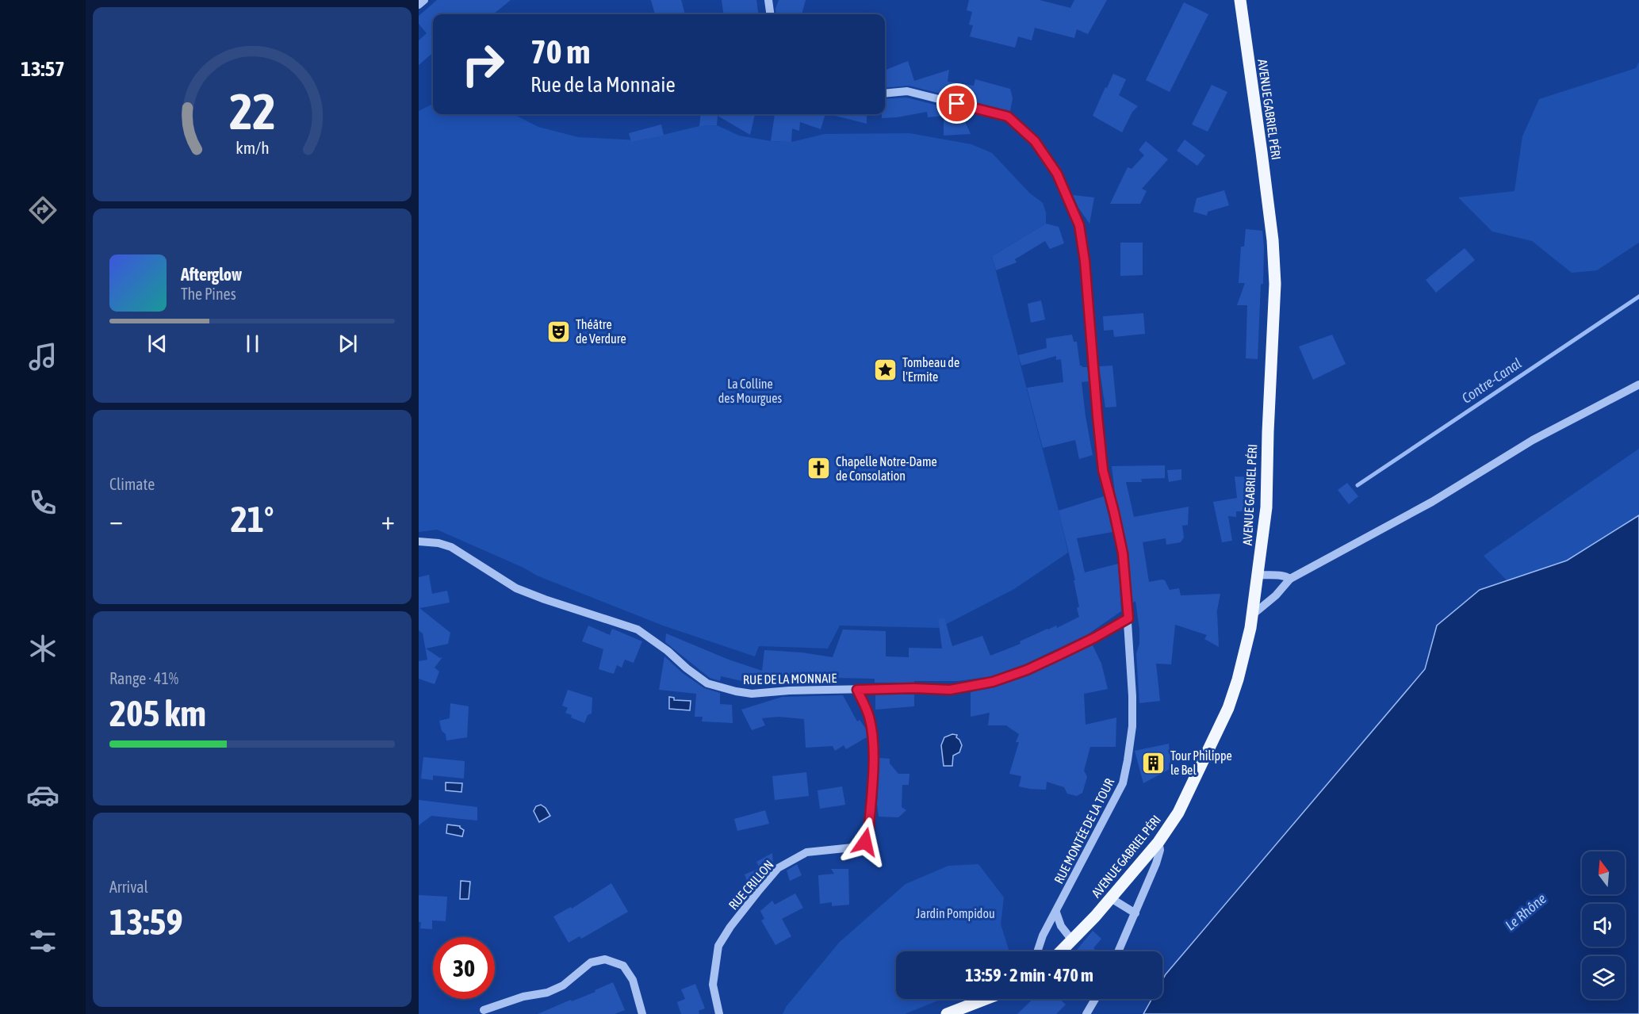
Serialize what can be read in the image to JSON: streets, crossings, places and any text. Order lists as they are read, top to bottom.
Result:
{
  "streets": {
    "main road": ["AVENUE GABRIEL PÉRI"],
    "street": ["RUE DE LA MONNAIE", "RUE MONTÉE DE LA TOUR", "RUE CRILLON"]
  },
  "crossings": [
    ["RUE DE LA MONNAIE", "RUE MONTÉE DE LA TOUR"],
    ["RUE DE LA MONNAIE", "RUE CRILLON"]
  ],
  "water": ["Contre-Canal", "Le Rhône"],
  "parks": ["La Colline des Mourgues", "Jardin Pompidou"],
  "places": {
    "theatre": ["Théâtre de Verdure"],
    "place": ["Tombeau de l'Ermite"],
    "church": ["Chapelle Notre-Dame de Consolation"],
    "building": ["Tour Philippe le Bel"]
  },
  "north": "top",
  "page": {
    "tabs": "13:57",
    "turn": ["70 m", "Rue de la Monnaie"],
    "song": ["Afterglow", "The Pines"],
    "tile": [
      "Climate",
      ["Range · 41%", "205 km"],
      ["Arrival", "13:59"]
    ],
    "heat": ["−", "21°", "+"],
    "limit": "30",
    "trip": "13:59 · 2 min · 470 m",
    "gauge": ["22", "km/h"]
  }
}
